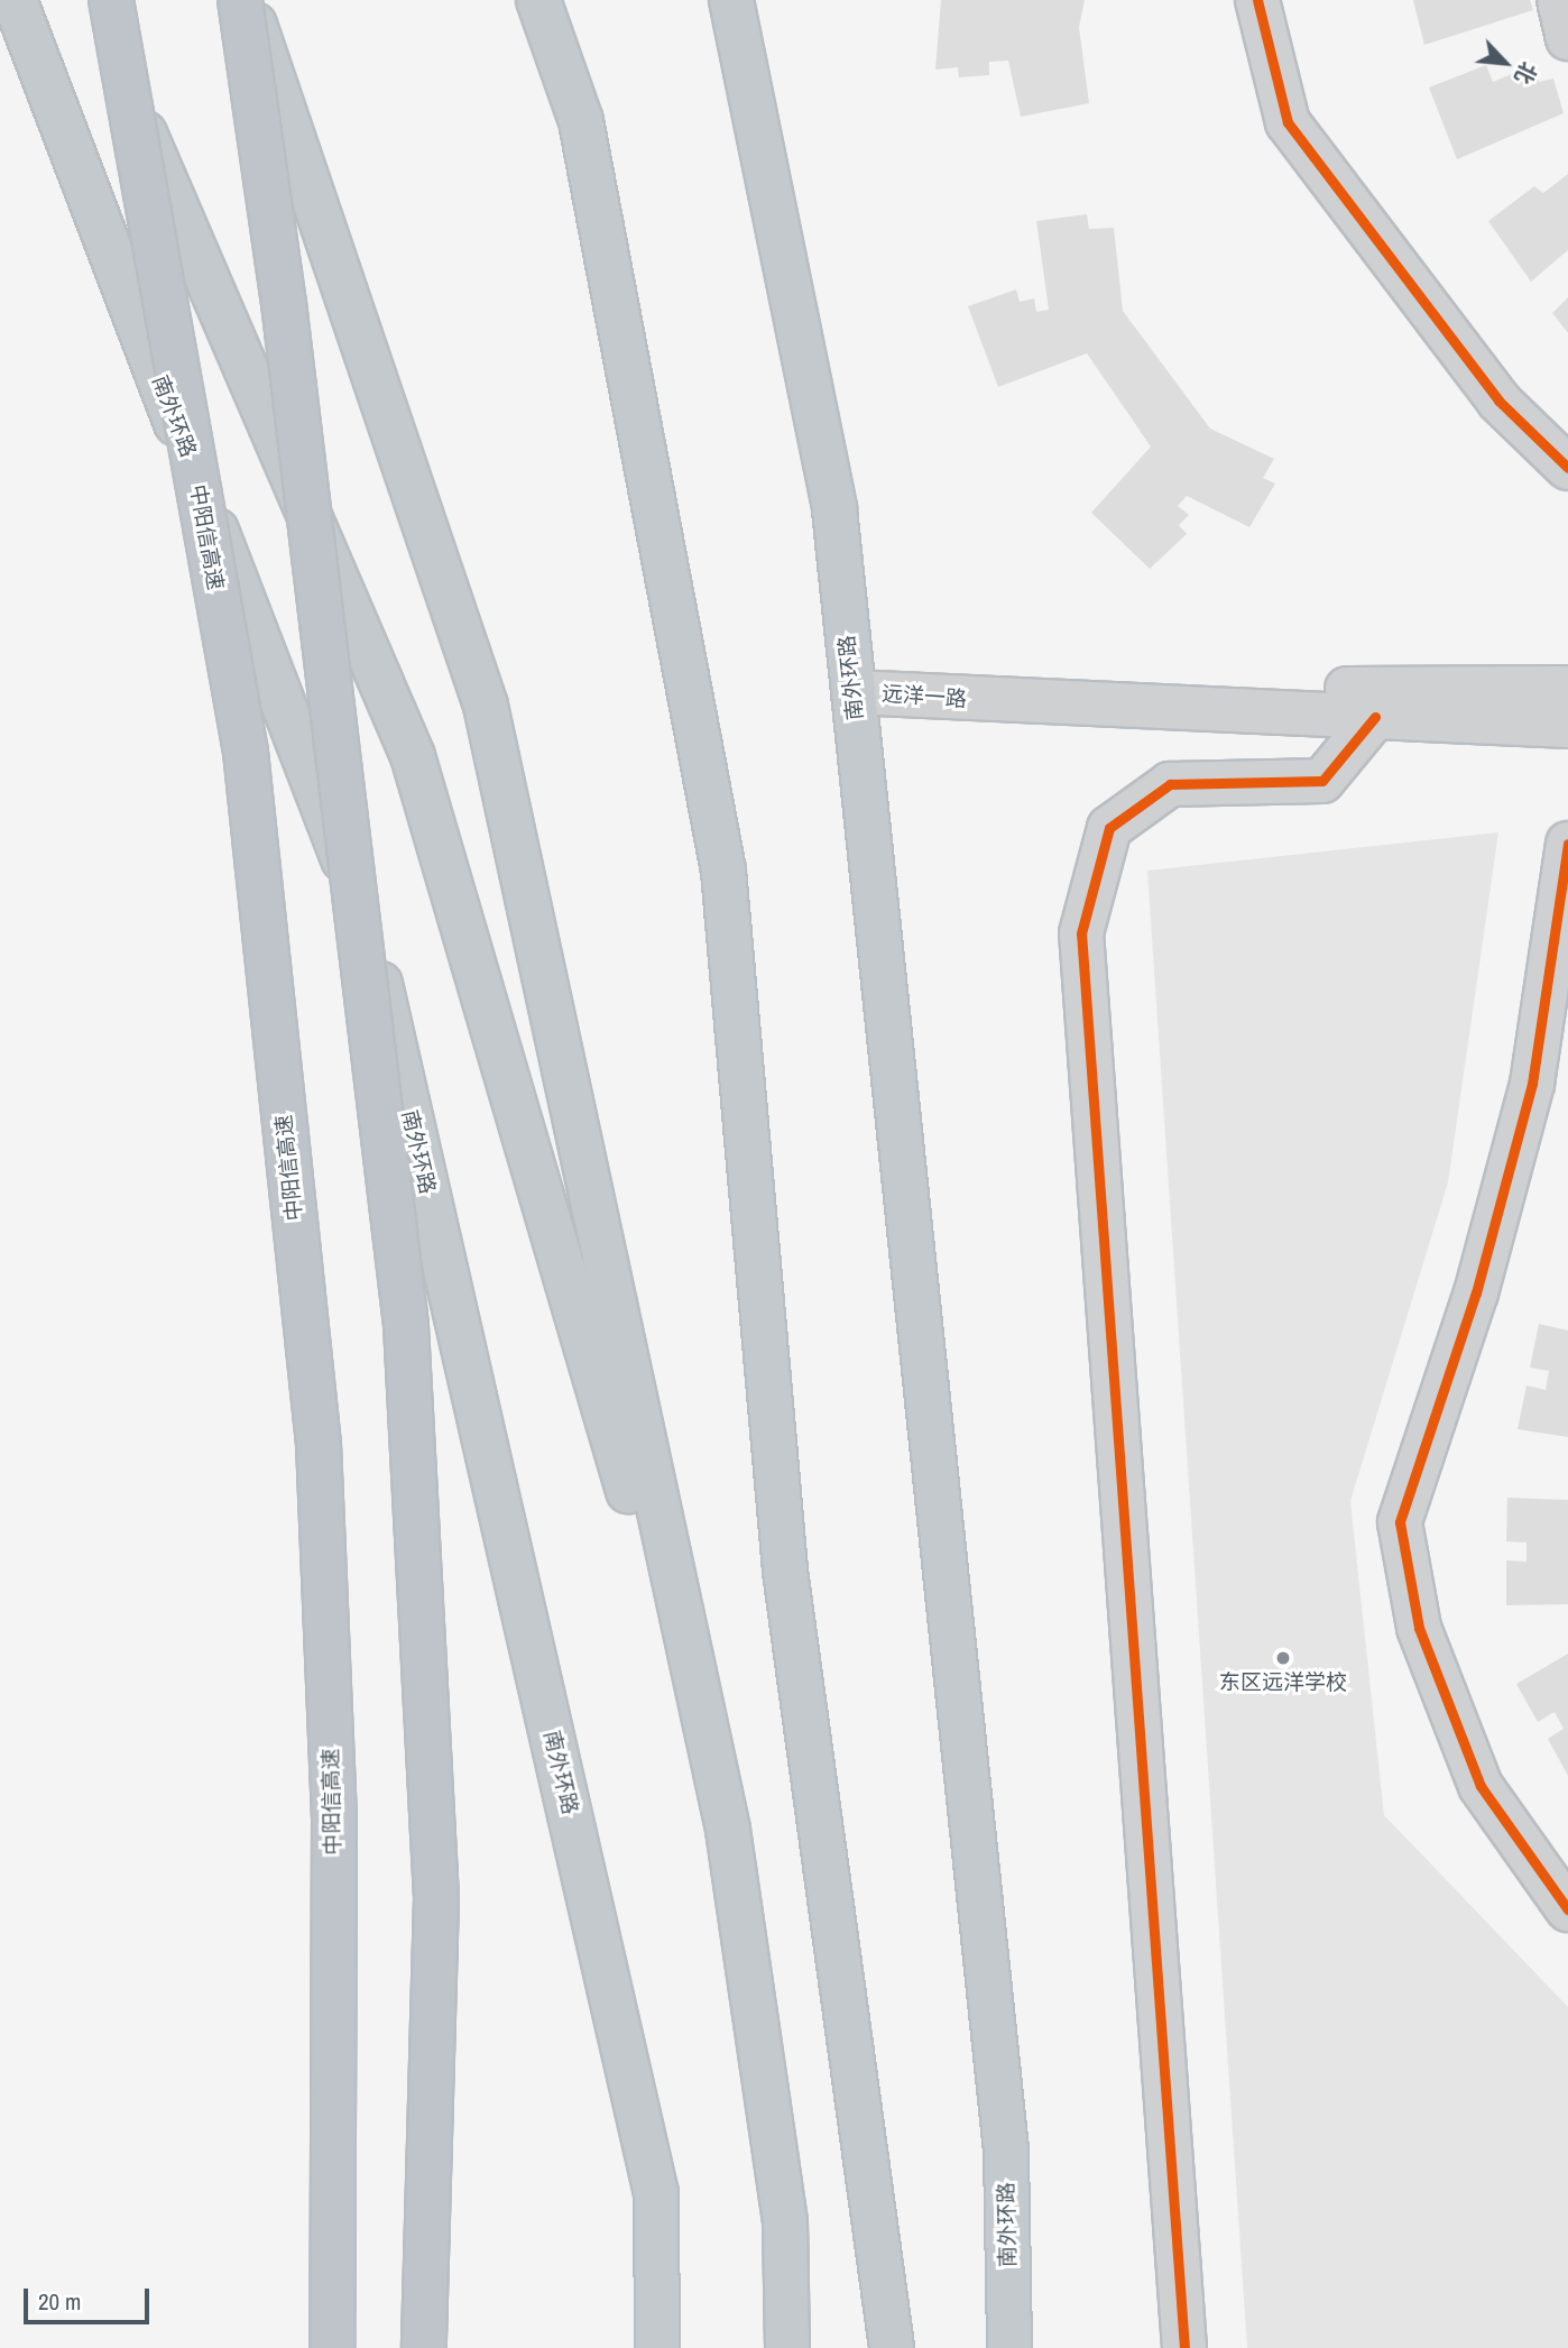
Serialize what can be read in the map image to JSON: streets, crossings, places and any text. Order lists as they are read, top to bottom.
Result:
{
  "streets": {
    "highway": ["南外环路", "中阳信高速"],
    "street": ["远洋一路"]
  },
  "crossings": [
    ["南外环路", "远洋一路"]
  ],
  "places": ["东区远洋学校"],
  "scale_bar": "20 m",
  "north": "bottom right"
}
